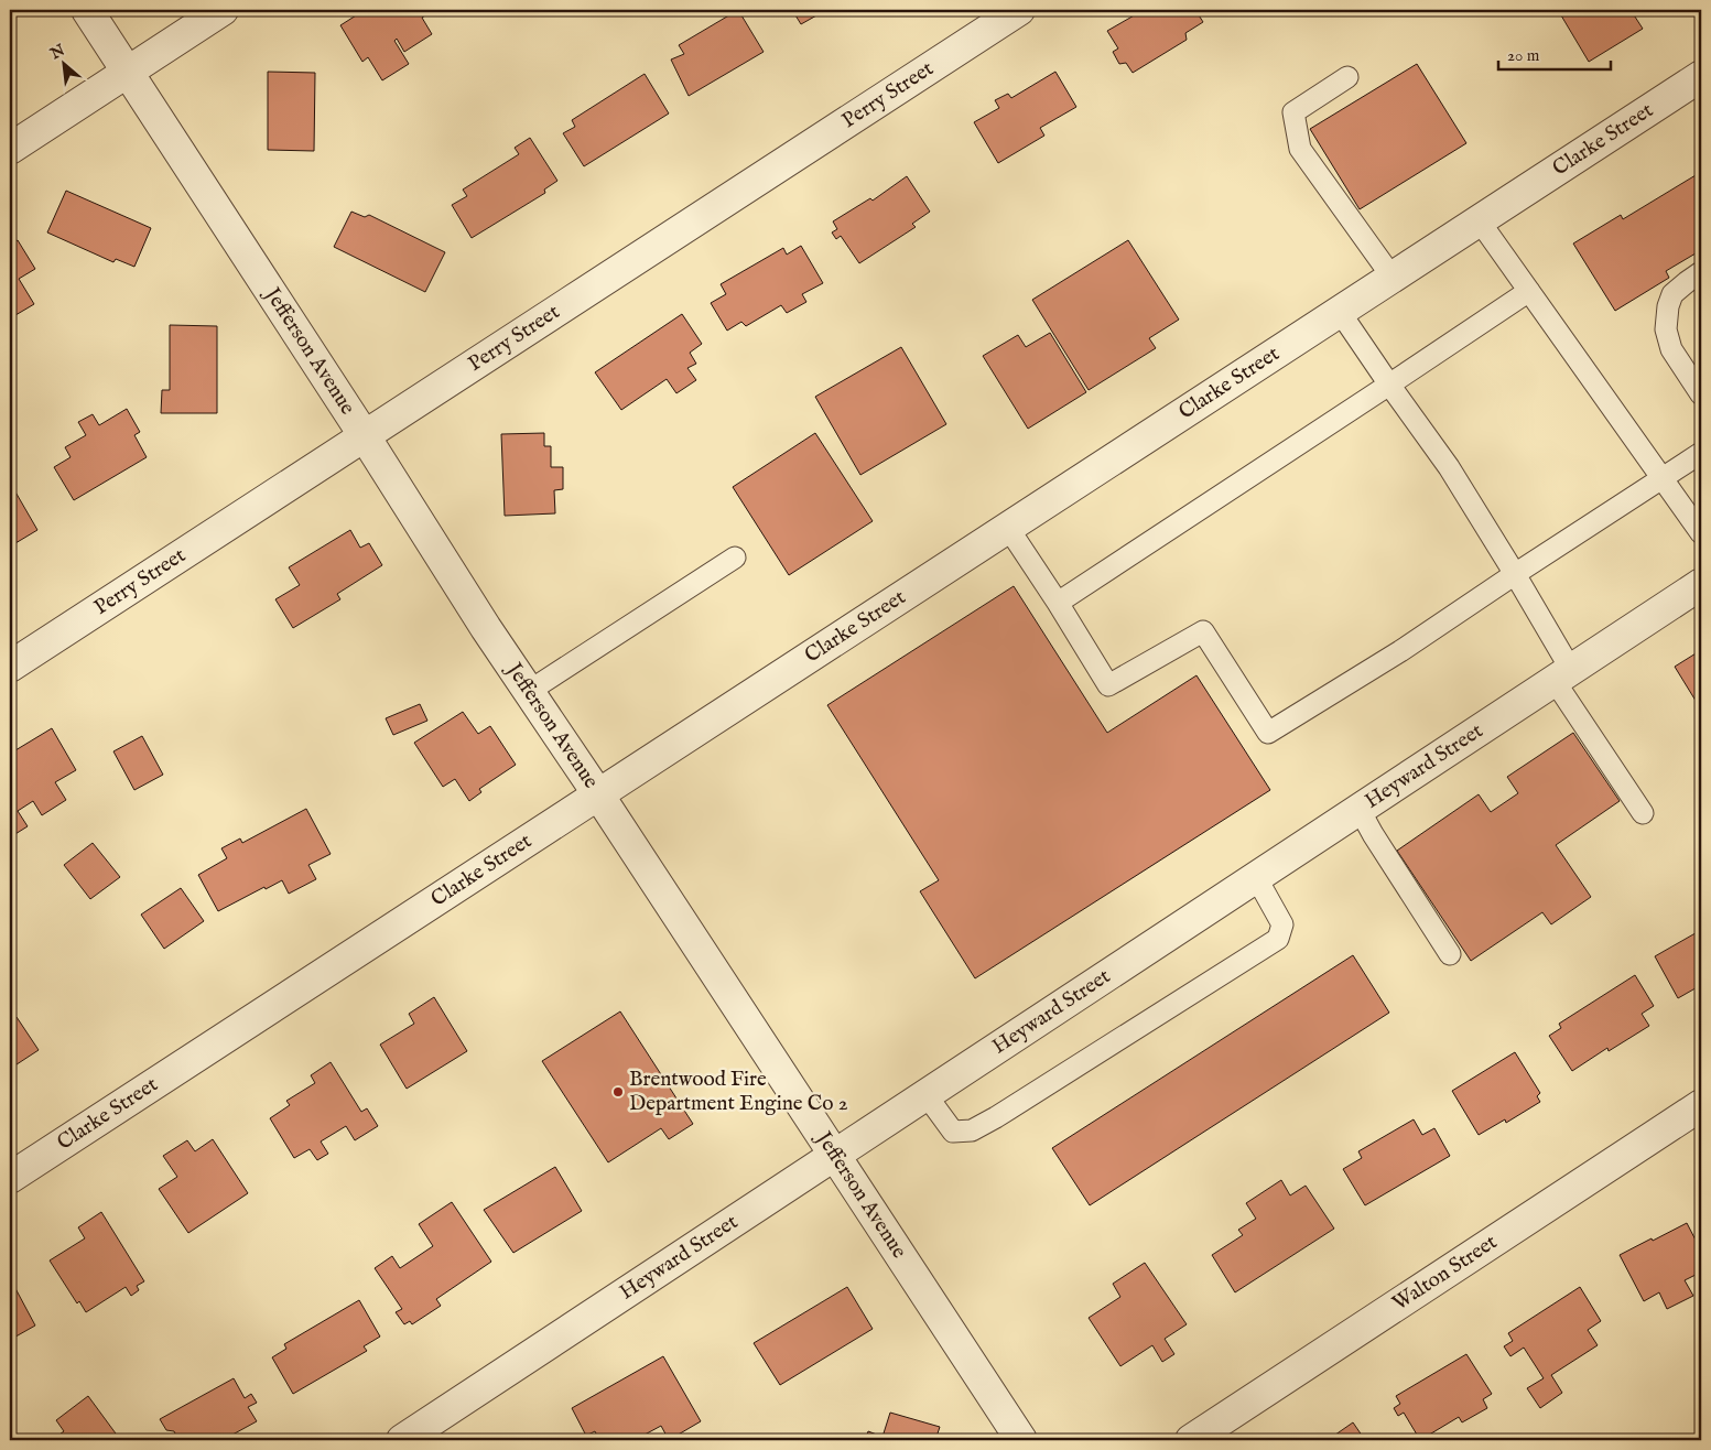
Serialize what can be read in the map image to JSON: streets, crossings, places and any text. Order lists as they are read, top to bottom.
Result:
{
  "streets": {
    "street": [
      "Perry Street",
      "Clarke Street",
      "Jefferson Avenue",
      "Heyward Street",
      "Walton Street"
    ]
  },
  "crossings": [
    ["Perry Street", "Jefferson Avenue"],
    ["Clarke Street", "Jefferson Avenue"],
    ["Jefferson Avenue", "Heyward Street"]
  ],
  "places": ["Brentwood Fire Department Engine Co 2"],
  "scale_bar": "20 m",
  "north": "top left"
}
